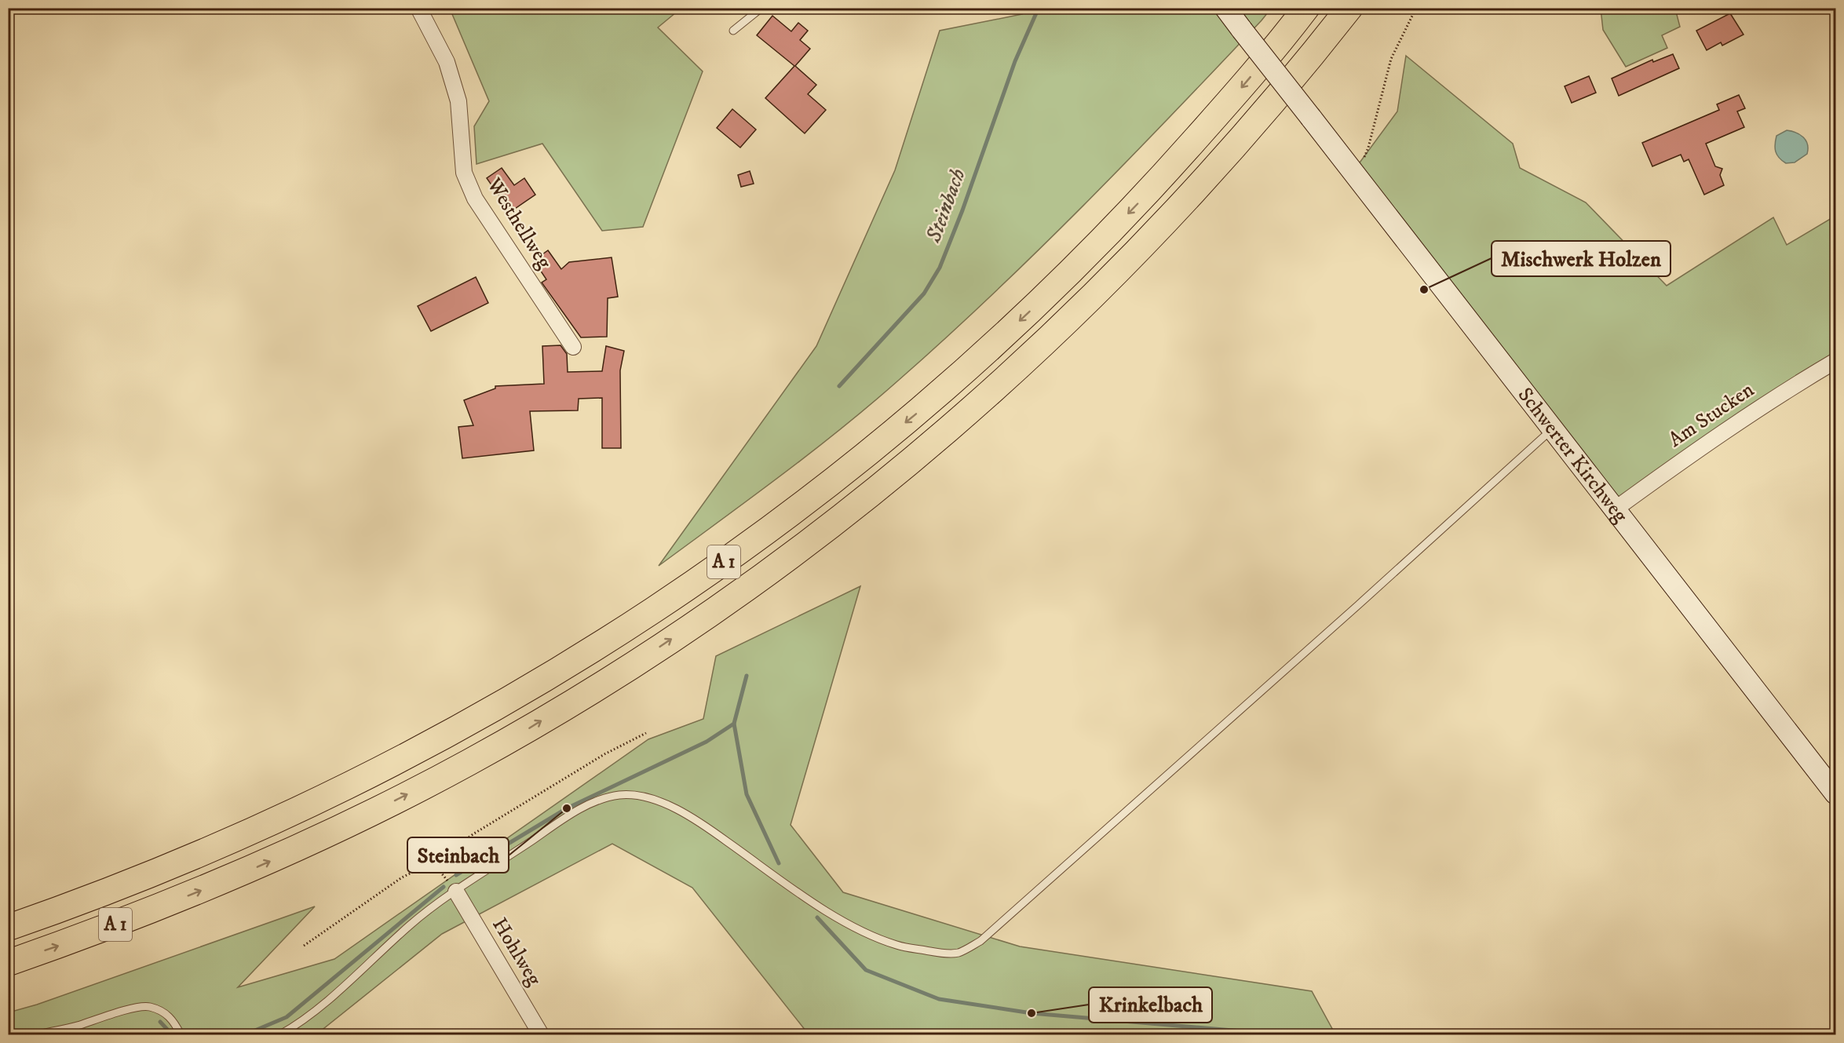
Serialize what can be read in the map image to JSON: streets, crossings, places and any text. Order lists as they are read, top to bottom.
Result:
{
  "streets": {
    "highway": ["A 1"],
    "main road": ["Schwerter Kirchweg"],
    "street": ["Westhellweg", "Am Stucken", "Hohlweg"]
  },
  "crossings": [
    ["Am Stucken", "Schwerter Kirchweg"]
  ],
  "water": ["Steinbach"],
  "places": ["Mischwerk Holzen", "Steinbach", "Krinkelbach"]
}
